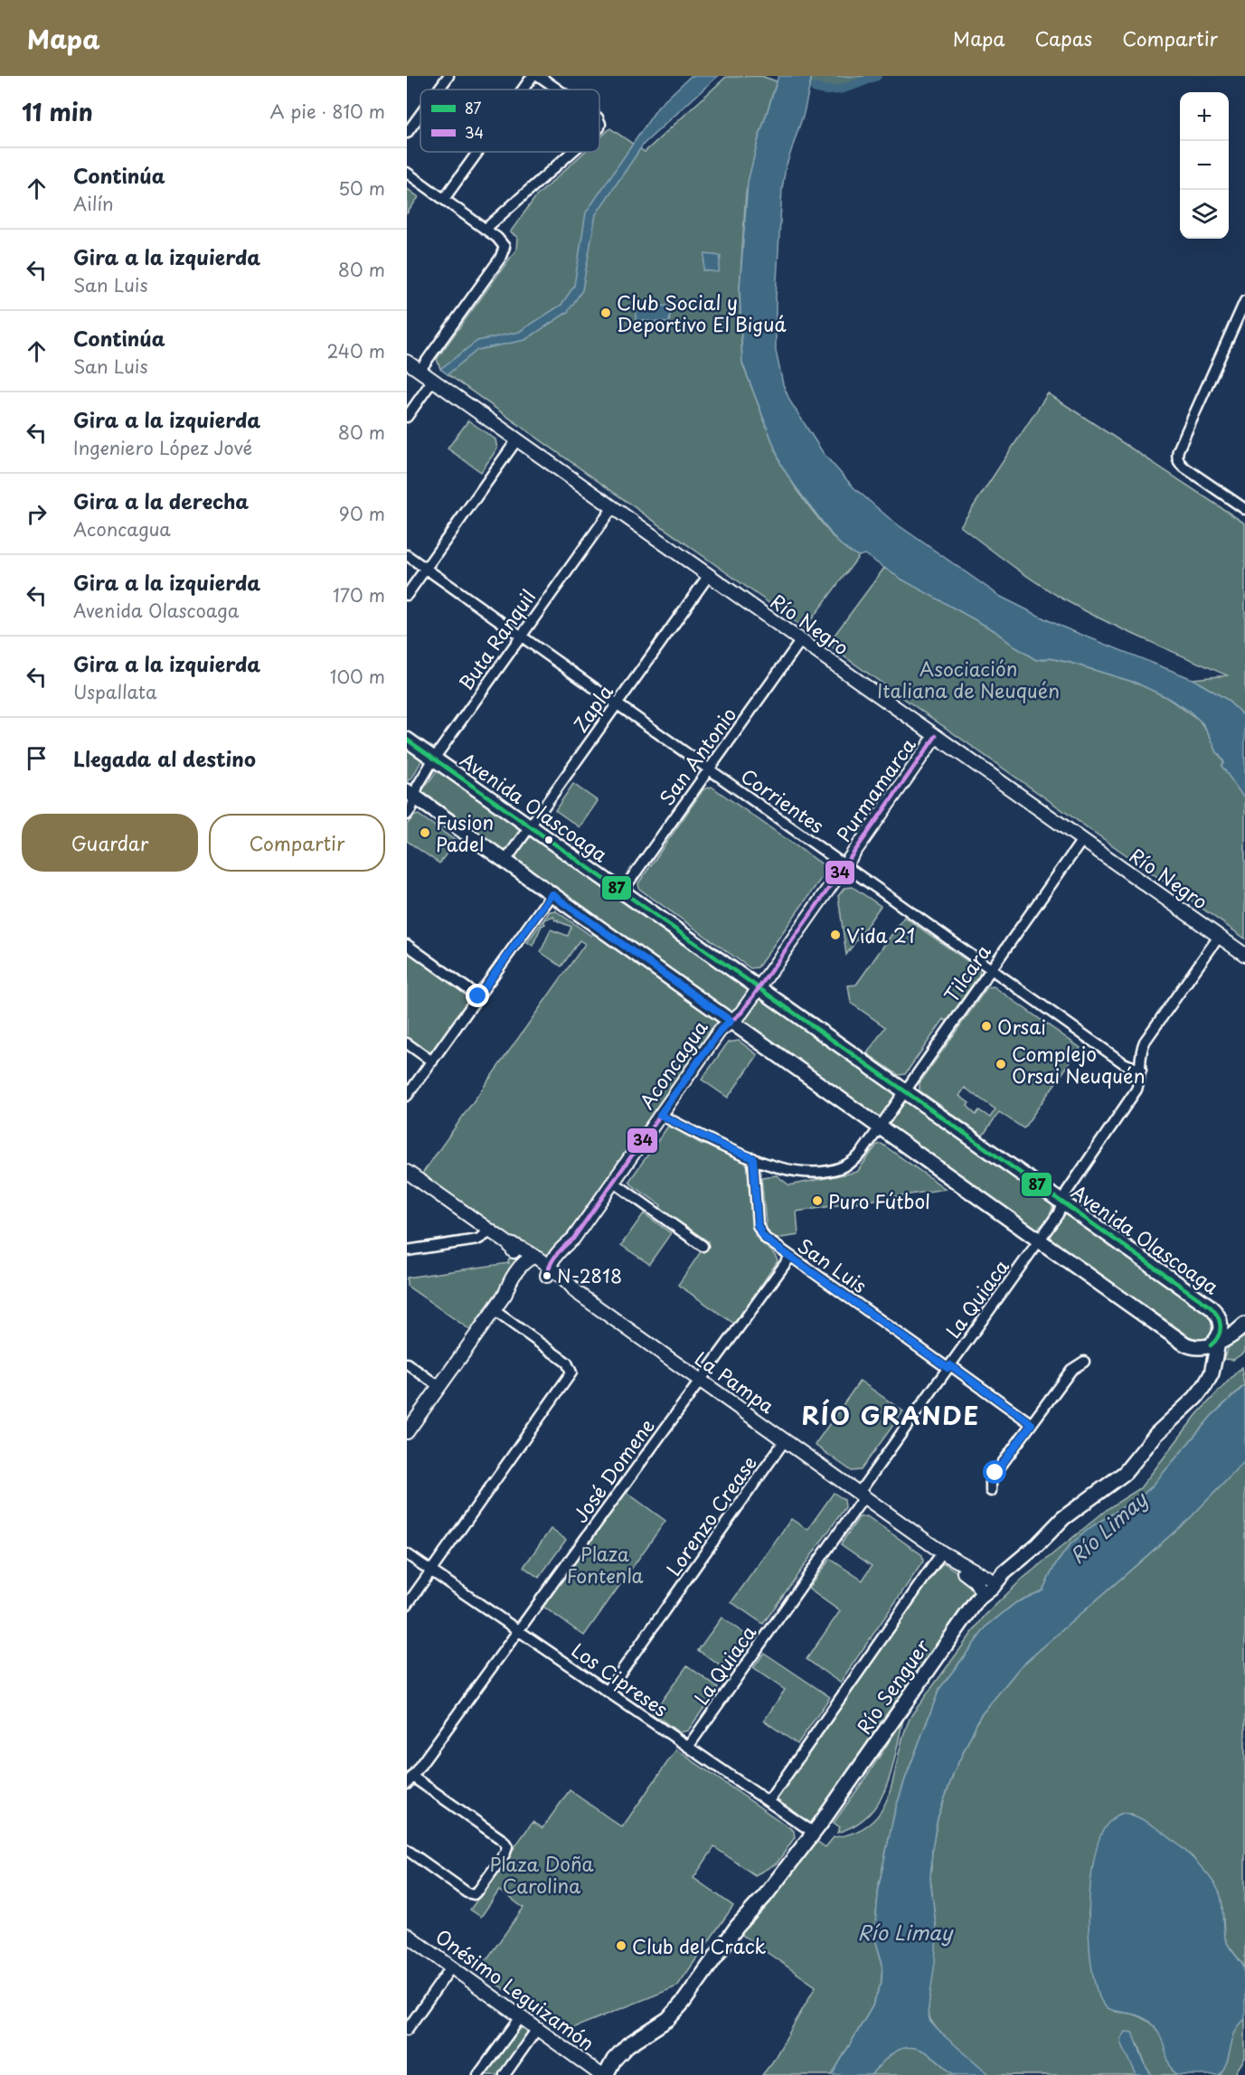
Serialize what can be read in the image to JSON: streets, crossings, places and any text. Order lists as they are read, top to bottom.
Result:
{
  "streets": {
    "main road": ["Avenida Olascoaga", "Río Senguer"],
    "street": [
      "Río Negro",
      "Buta Ranquil",
      "Zapla",
      "San Antonio",
      "Purmamarca",
      "Corrientes",
      "Tilcara",
      "Aconcagua",
      "San Luis",
      "La Quiaca",
      "La Pampa",
      "José Domene",
      "Lorenzo Crease",
      "Los Cipreses",
      "Onésimo Leguizamón"
    ]
  },
  "crossings": [
    ["Río Negro", "Buta Ranquil"],
    ["Río Negro", "Zapla"],
    ["Río Negro", "San Antonio"],
    ["Río Negro", "Purmamarca"],
    ["Río Negro", "Tilcara"],
    ["Río Negro", "La Quiaca"],
    ["Buta Ranquil", "Corrientes"],
    ["Buta Ranquil", "Avenida Olascoaga"],
    ["Zapla", "Corrientes"],
    ["Zapla", "Avenida Olascoaga"],
    ["San Antonio", "Corrientes"],
    ["San Antonio", "Avenida Olascoaga"],
    ["Purmamarca", "Corrientes"],
    ["Purmamarca", "Avenida Olascoaga"],
    ["Purmamarca", "Aconcagua"],
    ["Corrientes", "Tilcara"],
    ["Corrientes", "La Quiaca"],
    ["Avenida Olascoaga", "Tilcara"],
    ["Avenida Olascoaga", "La Quiaca"],
    ["Avenida Olascoaga", "Río Senguer"],
    ["Tilcara", "Aconcagua"],
    ["Tilcara", "San Luis"],
    ["Aconcagua", "La Pampa"],
    ["San Luis", "La Quiaca"],
    ["San Luis", "José Domene"],
    ["La Quiaca", "La Pampa"],
    ["La Quiaca", "Los Cipreses"],
    ["La Pampa", "José Domene"],
    ["La Pampa", "Lorenzo Crease"],
    ["La Pampa", "Río Senguer"],
    ["José Domene", "Los Cipreses"],
    ["Lorenzo Crease", "Los Cipreses"],
    ["Los Cipreses", "Río Senguer"]
  ],
  "districts": ["RÍO GRANDE"],
  "water": ["Río Limay"],
  "parks": ["Asociación Italiana de Neuquén", "Plaza Fontenla", "Plaza Doña Carolina"],
  "places": [
    "Club Social y Deportivo El Biguá",
    "Fusion Padel",
    "Vida 21",
    "Orsai",
    "Complejo Orsai Neuquén",
    "Puro Fútbol",
    "N-2818",
    "Club del Crack"
  ],
  "lines": ["transit line 34", "transit line 87"],
  "legend": ["87", "34"],
  "page": {
    "header": "Mapa",
    "nav": ["Mapa", "Capas", "Compartir"],
    "heading": ["11 min", "A pie · 810 m"],
    "map_buttons": ["+", "−"],
    "list": [
      ["Continúa", "Ailín", "50 m"],
      ["Gira a la izquierda", "San Luis", "80 m"],
      ["Continúa", "San Luis", "240 m"],
      ["Gira a la izquierda", "Ingeniero López Jové", "80 m"],
      ["Gira a la derecha", "Aconcagua", "90 m"],
      ["Gira a la izquierda", "Avenida Olascoaga", "170 m"],
      ["Gira a la izquierda", "Uspallata", "100 m"],
      "Llegada al destino"
    ],
    "buttons": ["Guardar", "Compartir"]
  }
}
